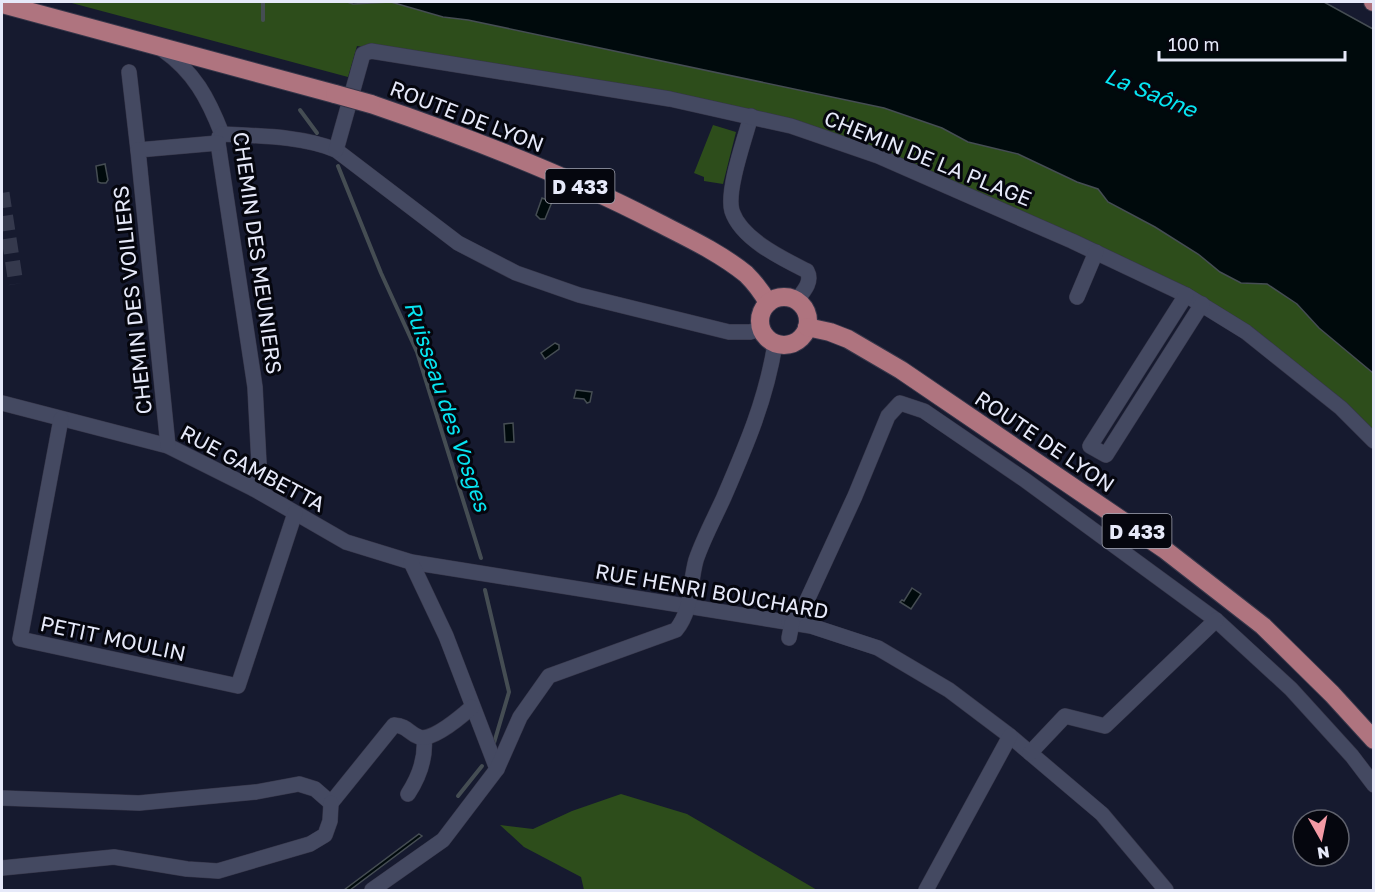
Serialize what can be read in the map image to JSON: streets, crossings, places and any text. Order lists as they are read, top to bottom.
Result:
{
  "streets": {
    "main road": ["ROUTE DE LYON", "D 433"],
    "street": [
      "CHEMIN DE LA PLAGE",
      "CHEMIN DES MEUNIERS",
      "CHEMIN DES VOILIERS",
      "RUE GAMBETTA",
      "RUE HENRI BOUCHARD",
      "PETIT MOULIN"
    ]
  },
  "crossings": [
    ["ROUTE DE LYON", "D 433"],
    ["ROUTE DE LYON", "CHEMIN DES MEUNIERS"],
    ["D 433", "CHEMIN DES MEUNIERS"],
    ["CHEMIN DES MEUNIERS", "RUE GAMBETTA"],
    ["CHEMIN DES VOILIERS", "RUE GAMBETTA"],
    ["RUE GAMBETTA", "RUE HENRI BOUCHARD"],
    ["RUE GAMBETTA", "PETIT MOULIN"]
  ],
  "water": ["La Saône", "Ruisseau des Vosges"],
  "scale_bar": "100 m",
  "north": "bottom"
}
